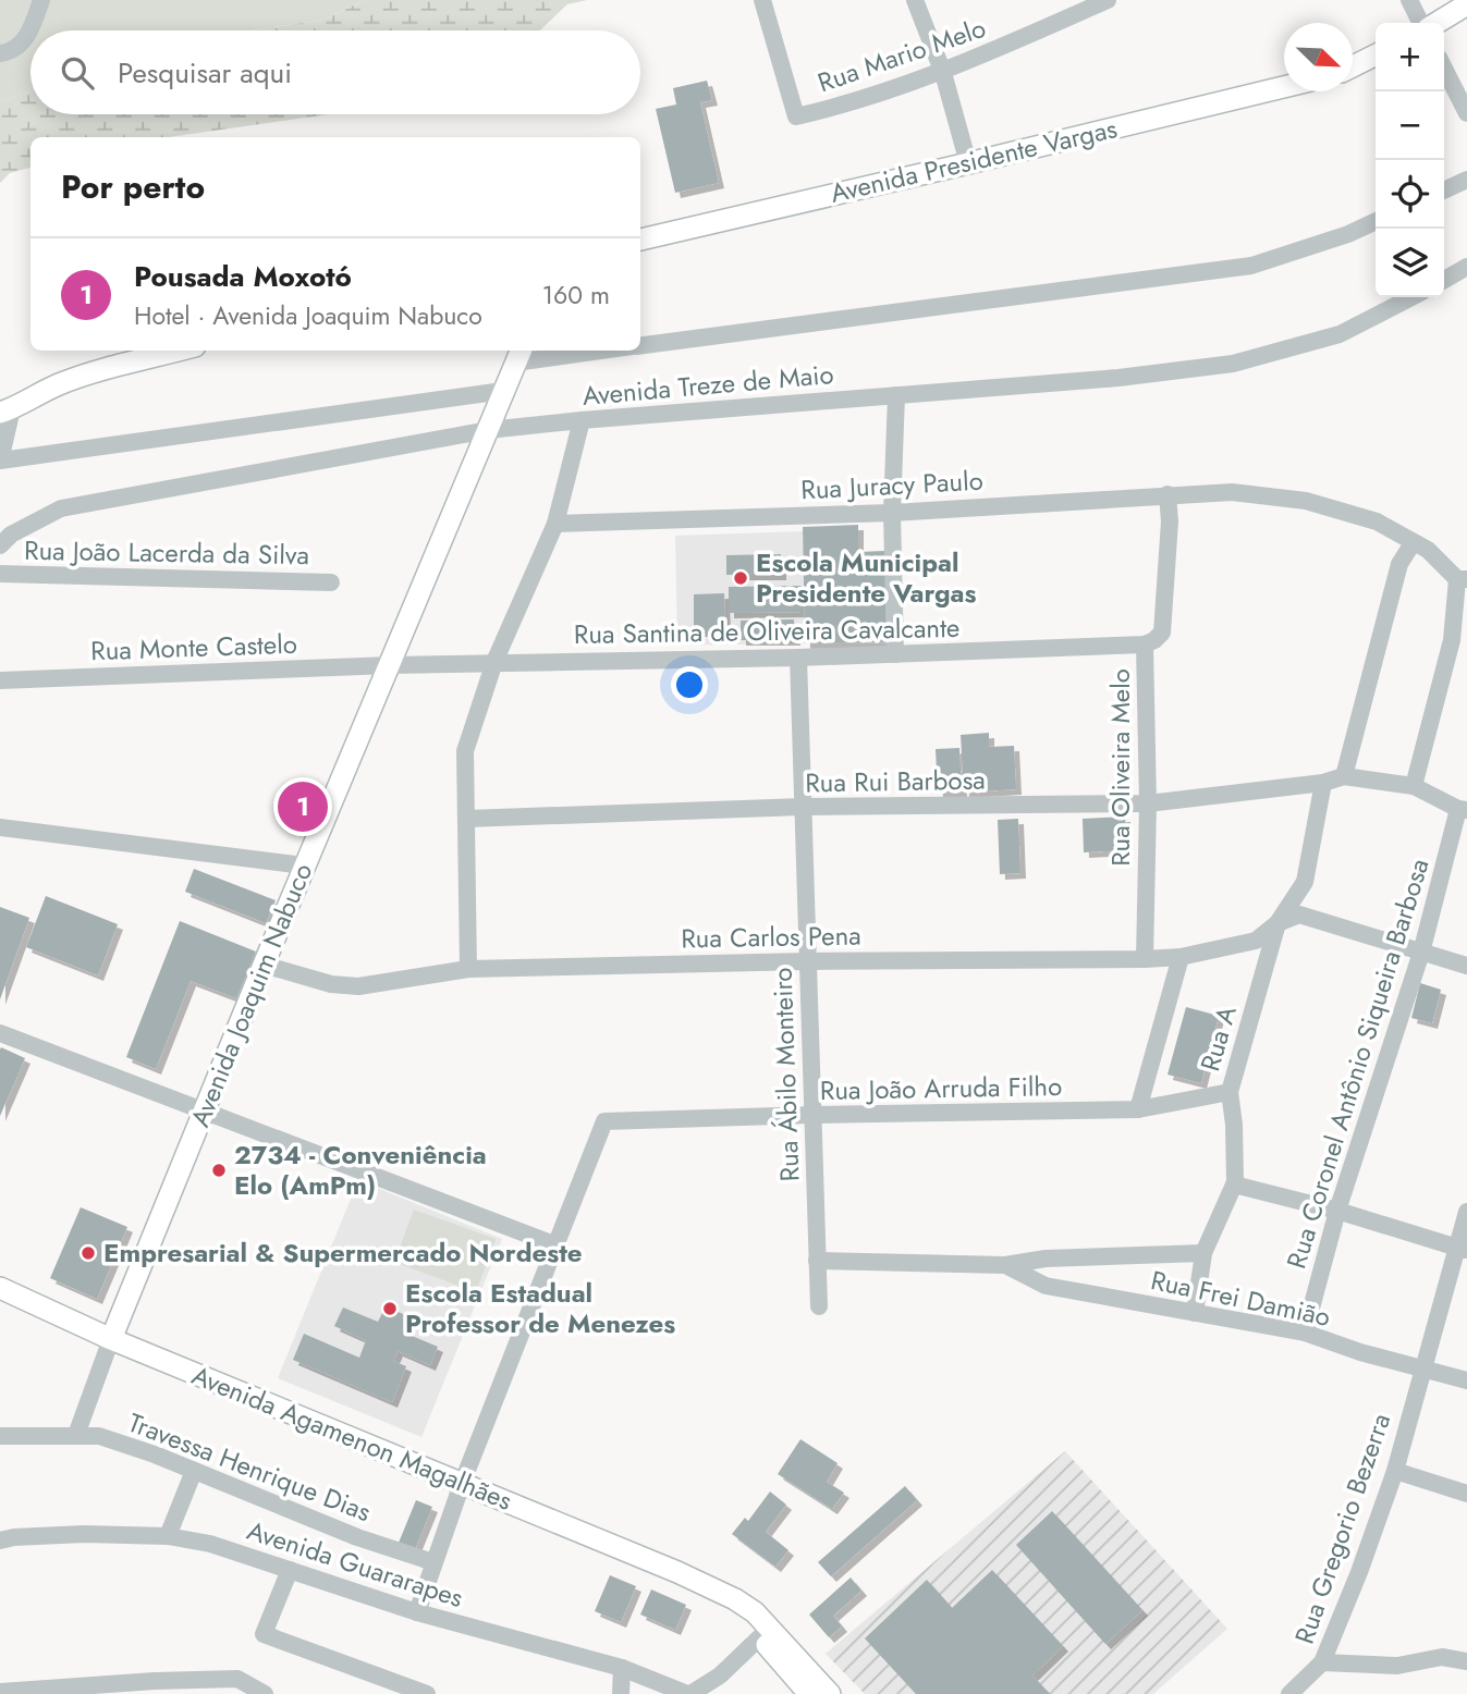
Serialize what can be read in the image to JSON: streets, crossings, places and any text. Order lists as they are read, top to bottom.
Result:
{
  "streets": {
    "main road": ["Avenida Presidente Vargas", "Avenida Joaquim Nabuco", "Avenida Agamenon Magalhães"],
    "street": [
      "Rua Mario Melo",
      "Avenida Treze de Maio",
      "Rua Juracy Paulo",
      "Rua João Lacerda da Silva",
      "Rua Santina de Oliveira Cavalcante",
      "Rua Monte Castelo",
      "Rua Oliveira Melo",
      "Rua Rui Barbosa",
      "Rua Carlos Pena",
      "Rua A",
      "Rua Coronel Antônio Siqueira Barbosa",
      "Rua Ábilo Monteiro",
      "Rua João Arruda Filho",
      "Rua Frei Damião",
      "Travessa Henrique Dias",
      "Rua Gregorio Bezerra",
      "Avenida Guararapes"
    ]
  },
  "crossings": [
    ["Avenida Treze de Maio", "Avenida Joaquim Nabuco"],
    ["Rua Juracy Paulo", "Rua Oliveira Melo"],
    ["Rua Santina de Oliveira Cavalcante", "Rua Monte Castelo"],
    ["Rua Santina de Oliveira Cavalcante", "Rua Oliveira Melo"],
    ["Rua Santina de Oliveira Cavalcante", "Avenida Joaquim Nabuco"],
    ["Rua Santina de Oliveira Cavalcante", "Rua Ábilo Monteiro"],
    ["Rua Monte Castelo", "Avenida Joaquim Nabuco"],
    ["Rua Oliveira Melo", "Rua Rui Barbosa"],
    ["Rua Oliveira Melo", "Rua Carlos Pena"],
    ["Rua Rui Barbosa", "Rua A"],
    ["Rua Rui Barbosa", "Rua Ábilo Monteiro"],
    ["Rua Carlos Pena", "Avenida Joaquim Nabuco"],
    ["Rua Carlos Pena", "Rua A"],
    ["Rua Carlos Pena", "Rua Ábilo Monteiro"],
    ["Avenida Joaquim Nabuco", "Avenida Agamenon Magalhães"],
    ["Avenida Joaquim Nabuco", "Travessa Henrique Dias"],
    ["Rua A", "Rua João Arruda Filho"],
    ["Rua A", "Rua Frei Damião"],
    ["Rua Coronel Antônio Siqueira Barbosa", "Rua Frei Damião"],
    ["Rua Ábilo Monteiro", "Rua João Arruda Filho"],
    ["Rua Ábilo Monteiro", "Rua Frei Damião"],
    ["Rua Frei Damião", "Rua Gregorio Bezerra"]
  ],
  "places": [
    "Escola Municipal Presidente Vargas",
    "2734 - Conveniência Elo (AmPm)",
    "Empresarial & Supermercado Nordeste",
    "Escola Estadual Professor de Menezes"
  ],
  "north": "bottom right",
  "page": {
    "map_buttons": ["+", "−"],
    "search": "Pesquisar aqui",
    "heading": "Por perto",
    "list": [
      {
        "mark": "1",
        "name": "Pousada Moxotó",
        "note": "Hotel · Avenida Joaquim Nabuco",
        "value": "160 m"
      }
    ],
    "pins": "1"
  }
}
